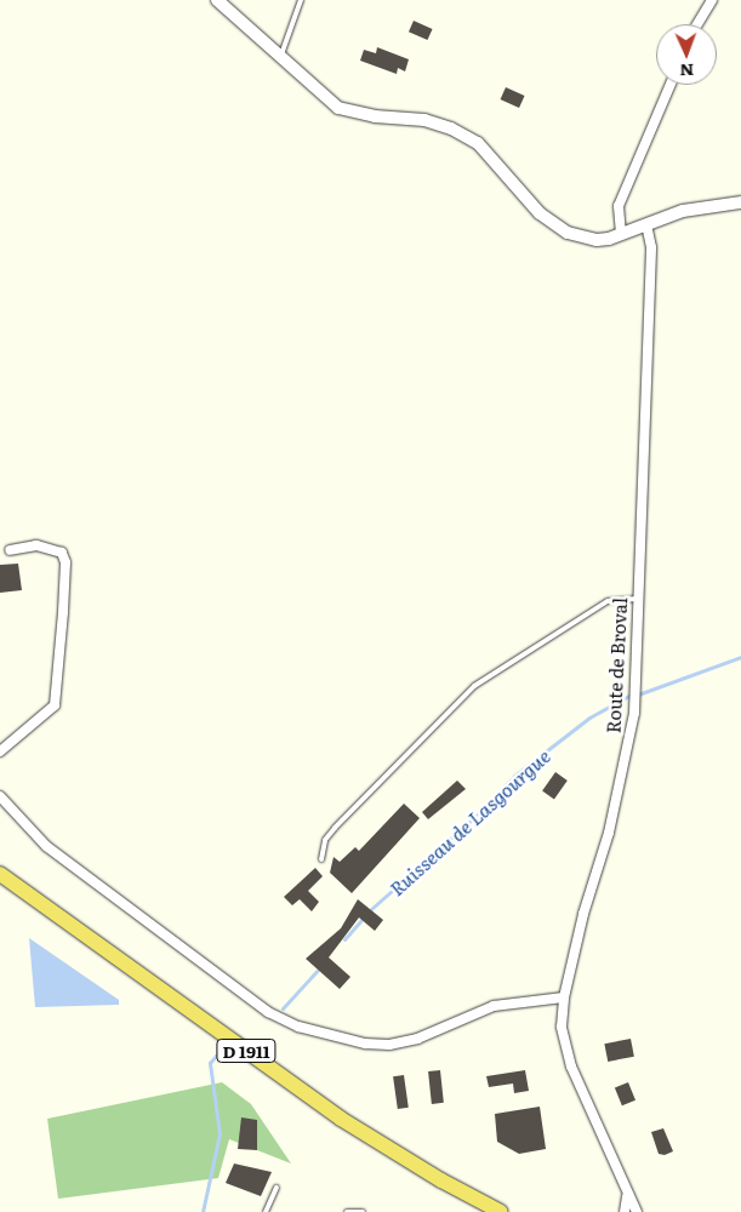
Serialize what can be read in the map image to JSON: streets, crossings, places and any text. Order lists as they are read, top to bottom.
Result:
{
  "streets": {
    "main road": ["D 1911"],
    "street": ["Route de Broval"]
  },
  "water": ["Ruisseau de Lasgourgue"],
  "north": "bottom"
}
